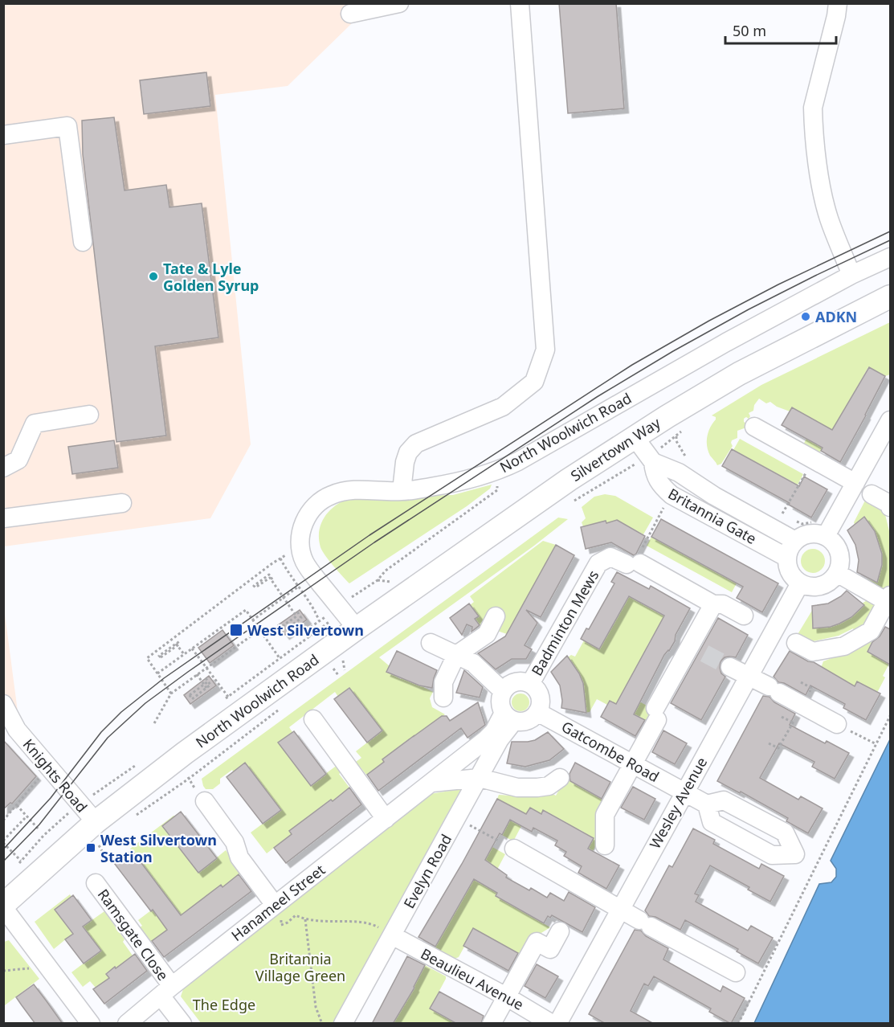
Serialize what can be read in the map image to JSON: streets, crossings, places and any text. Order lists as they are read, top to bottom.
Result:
{
  "streets": {
    "main road": ["North Woolwich Road", "Silvertown Way"],
    "street": [
      "Britannia Gate",
      "Badminton Mews",
      "Gatcombe Road",
      "Knights Road",
      "Wesley Avenue",
      "Evelyn Road",
      "Hanameel Street",
      "Ramsgate Close",
      "Beaulieu Avenue"
    ]
  },
  "crossings": [
    ["North Woolwich Road", "Silvertown Way"],
    ["North Woolwich Road", "Knights Road"],
    ["Silvertown Way", "Britannia Gate"],
    ["Britannia Gate", "Wesley Avenue"],
    ["Badminton Mews", "Gatcombe Road"],
    ["Badminton Mews", "Evelyn Road"],
    ["Badminton Mews", "Hanameel Street"],
    ["Gatcombe Road", "Wesley Avenue"],
    ["Gatcombe Road", "Evelyn Road"],
    ["Gatcombe Road", "Hanameel Street"],
    ["Evelyn Road", "Hanameel Street"],
    ["Evelyn Road", "Beaulieu Avenue"],
    ["Hanameel Street", "Ramsgate Close"]
  ],
  "parks": ["Britannia Village Green", "The Edge"],
  "places": {
    "other": ["Tate & Lyle Golden Syrup", "ADKN"],
    "transit": ["West Silvertown", "West Silvertown Station"]
  },
  "scale_bar": "50 m"
}
